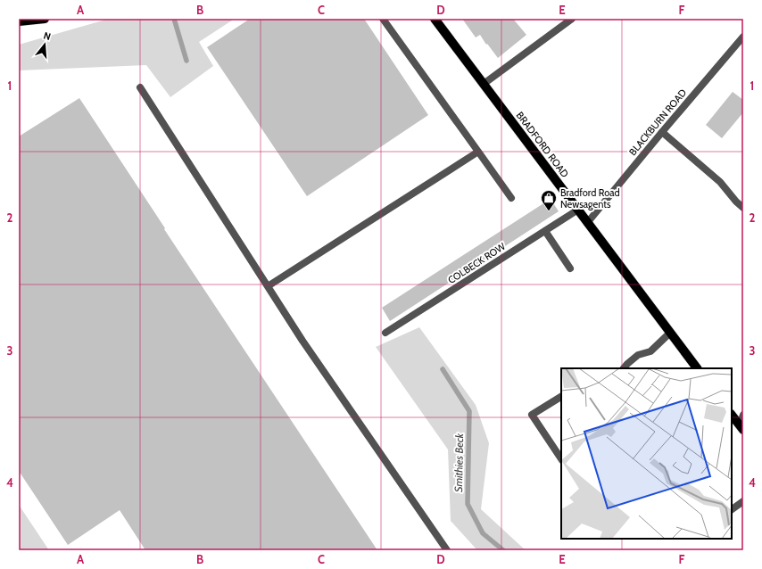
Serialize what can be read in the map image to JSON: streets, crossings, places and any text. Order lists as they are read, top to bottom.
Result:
{
  "streets": {
    "main road": ["BRADFORD ROAD"],
    "street": ["BLACKBURN ROAD", "COLBECK ROW"]
  },
  "crossings": [
    ["BLACKBURN ROAD", "BRADFORD ROAD"],
    ["BRADFORD ROAD", "COLBECK ROW"]
  ],
  "water": ["Smithies Beck"],
  "places": {
    "shop": ["Bradford Road Newsagents"]
  },
  "north": "top",
  "grid": {
    "columns": [
      "A",
      "B",
      "C",
      "D",
      "E",
      "F"
    ],
    "rows": [
      "1",
      "2",
      "3",
      "4"
    ]
  }
}
